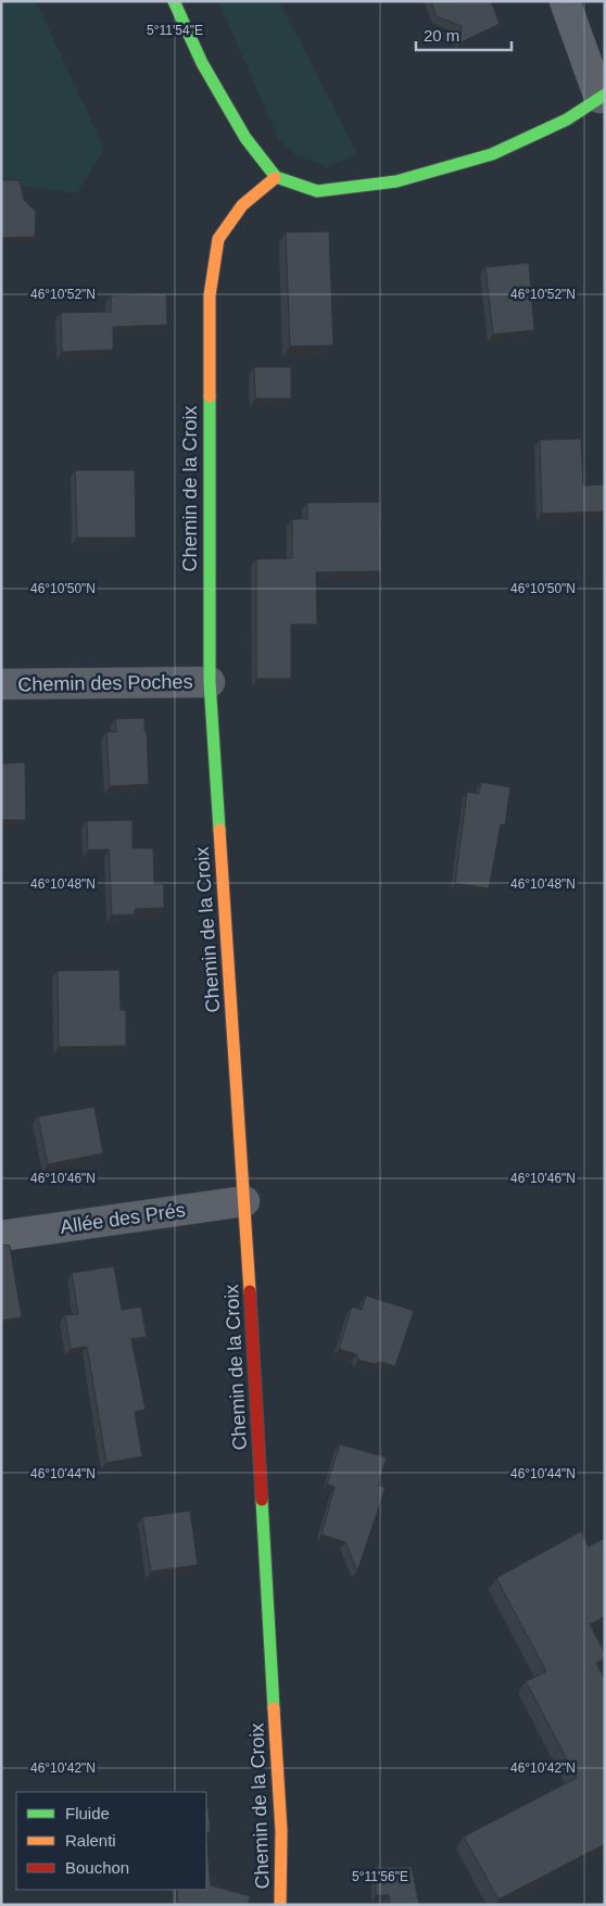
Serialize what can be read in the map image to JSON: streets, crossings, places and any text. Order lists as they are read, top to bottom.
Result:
{
  "streets": {
    "street": ["Chemin de la Croix", "Chemin des Poches", "Allée des Prés"]
  },
  "crossings": [
    ["Chemin de la Croix", "Chemin des Poches"],
    ["Chemin de la Croix", "Allée des Prés"]
  ],
  "legend": ["Fluide", "Ralenti", "Bouchon"],
  "scale_bar": "20 m",
  "coordinates": [
    "5°11'54\"E",
    "46°10'52\"N",
    "46°10'50\"N",
    "46°10'48\"N",
    "46°10'46\"N",
    "46°10'44\"N",
    "46°10'42\"N",
    "5°11'56\"E"
  ]
}
